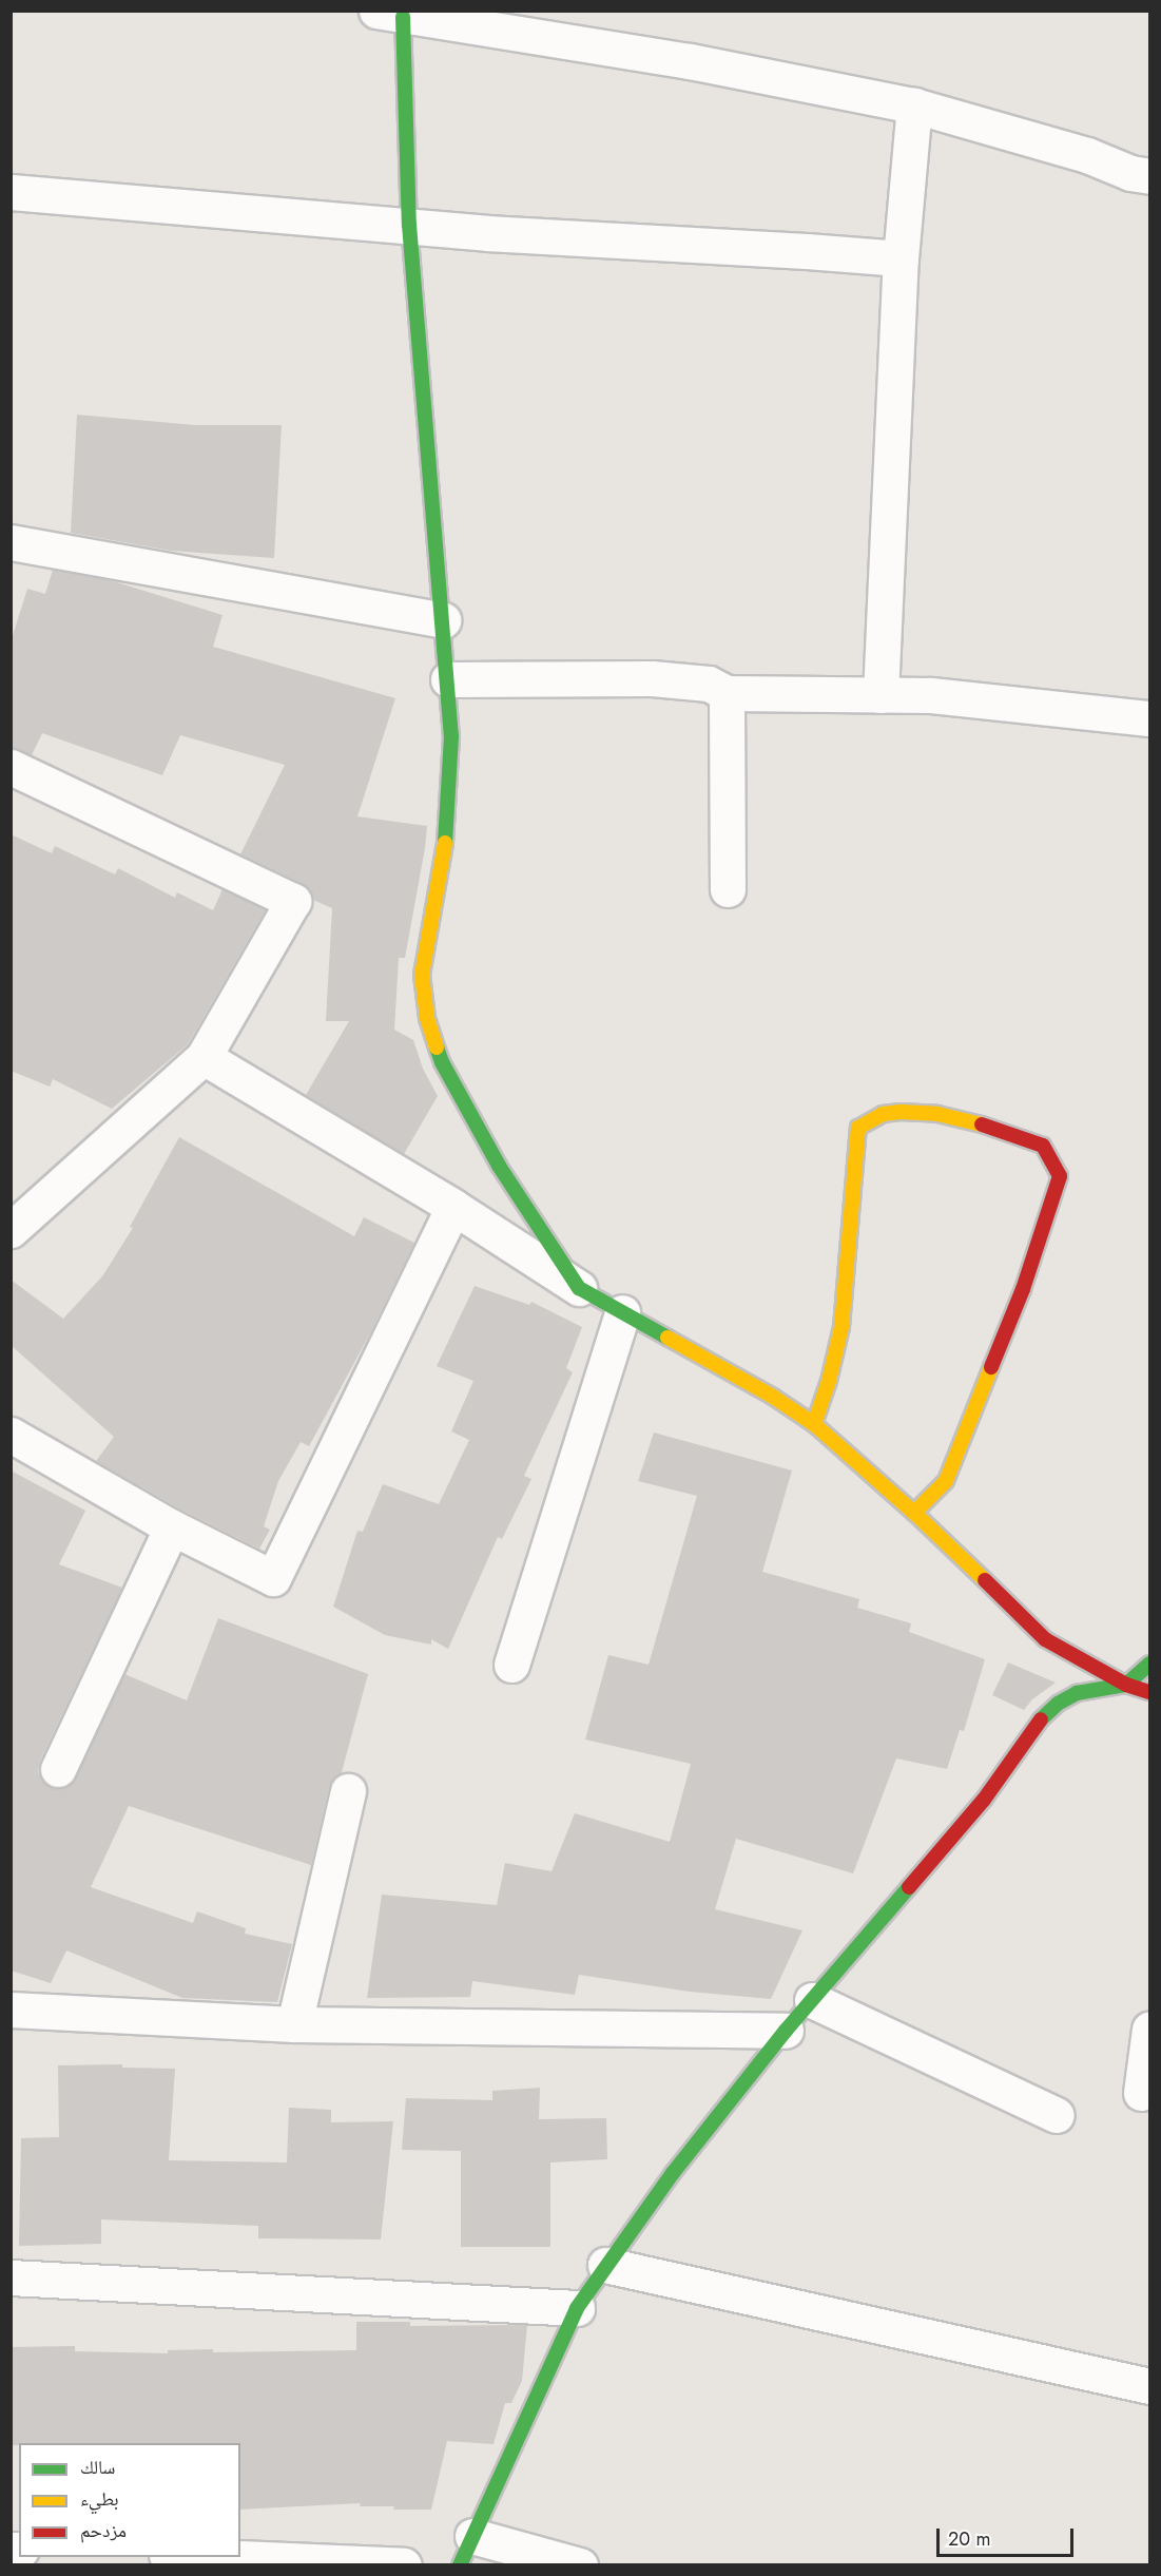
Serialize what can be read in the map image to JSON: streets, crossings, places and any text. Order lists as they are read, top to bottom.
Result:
{
  "legend": ["سالك", "بطيء", "مزدحم"],
  "scale_bar": "20 m"
}
